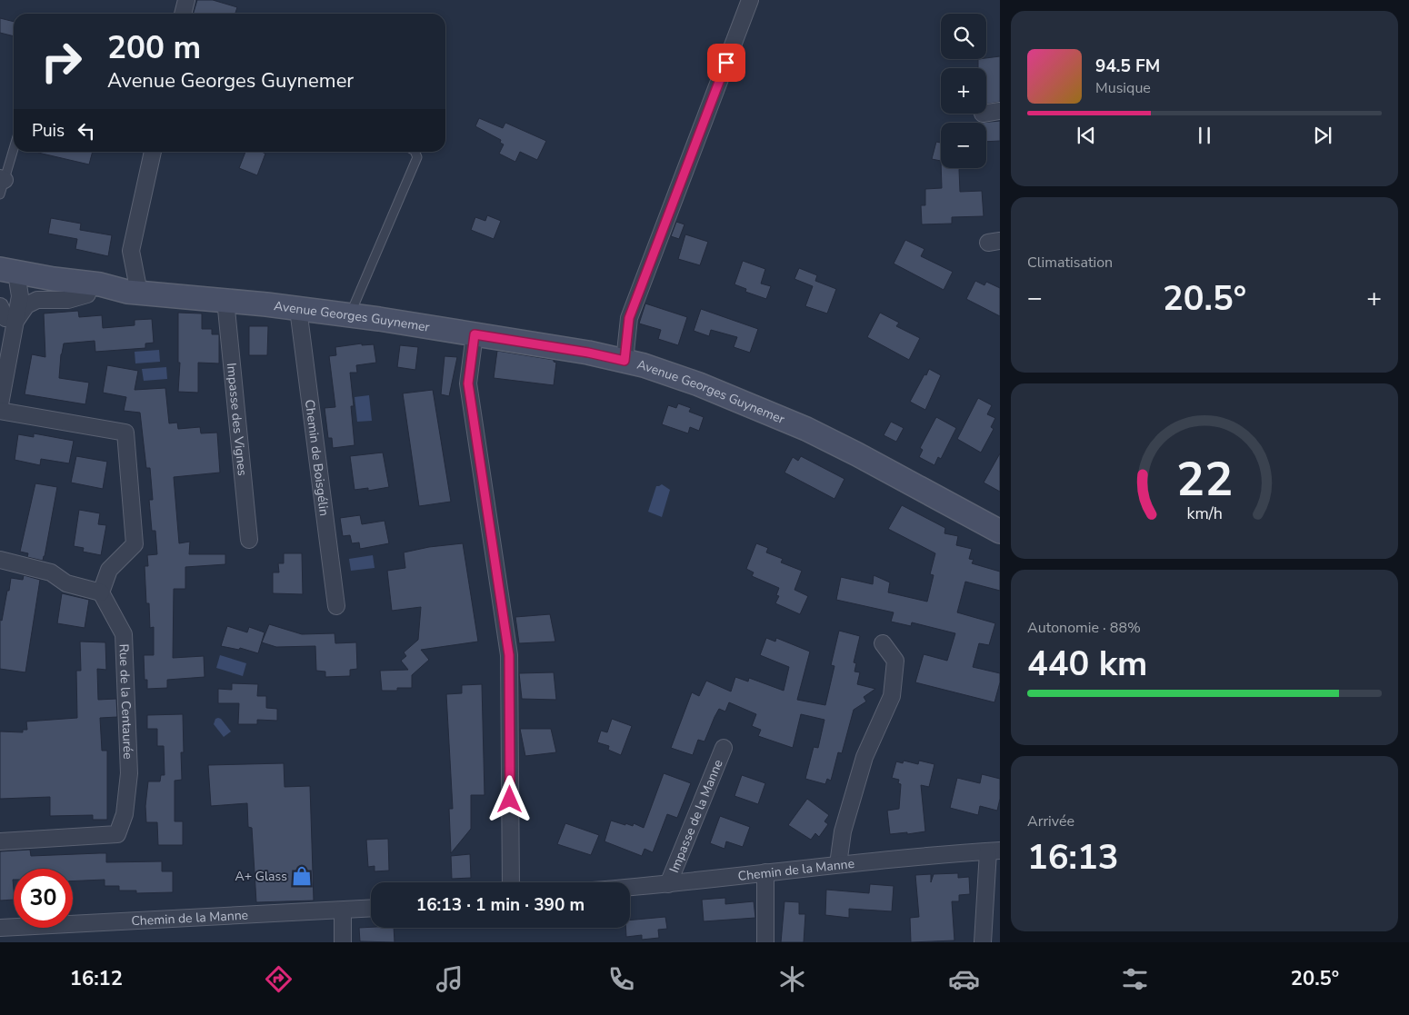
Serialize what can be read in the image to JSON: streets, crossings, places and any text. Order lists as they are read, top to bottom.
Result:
{
  "streets": {
    "main road": ["Avenue Georges Guynemer"],
    "street": [
      "Impasse des Vignes",
      "Chemin de Boisgélin",
      "Rue de la Centaurée",
      "Impasse de la Manne",
      "Chemin de la Manne"
    ]
  },
  "crossings": [
    ["Avenue Georges Guynemer", "Impasse des Vignes"],
    ["Avenue Georges Guynemer", "Chemin de Boisgélin"],
    ["Impasse de la Manne", "Chemin de la Manne"]
  ],
  "places": {
    "shop": ["A+ Glass"]
  },
  "page": {
    "map_buttons": ["+", "−"],
    "turn": ["200 m", "Avenue Georges Guynemer"],
    "song": ["94.5 FM", "Musique"],
    "then": "Puis",
    "tile": [
      "Climatisation",
      ["Autonomie · 88%", "440 km"],
      ["Arrivée", "16:13"]
    ],
    "heat": ["−", "20.5°", "+"],
    "limit": "30",
    "trip": "16:13 · 1 min · 390 m",
    "tabs": ["16:12", "20.5°"],
    "gauge": ["22", "km/h"]
  }
}
